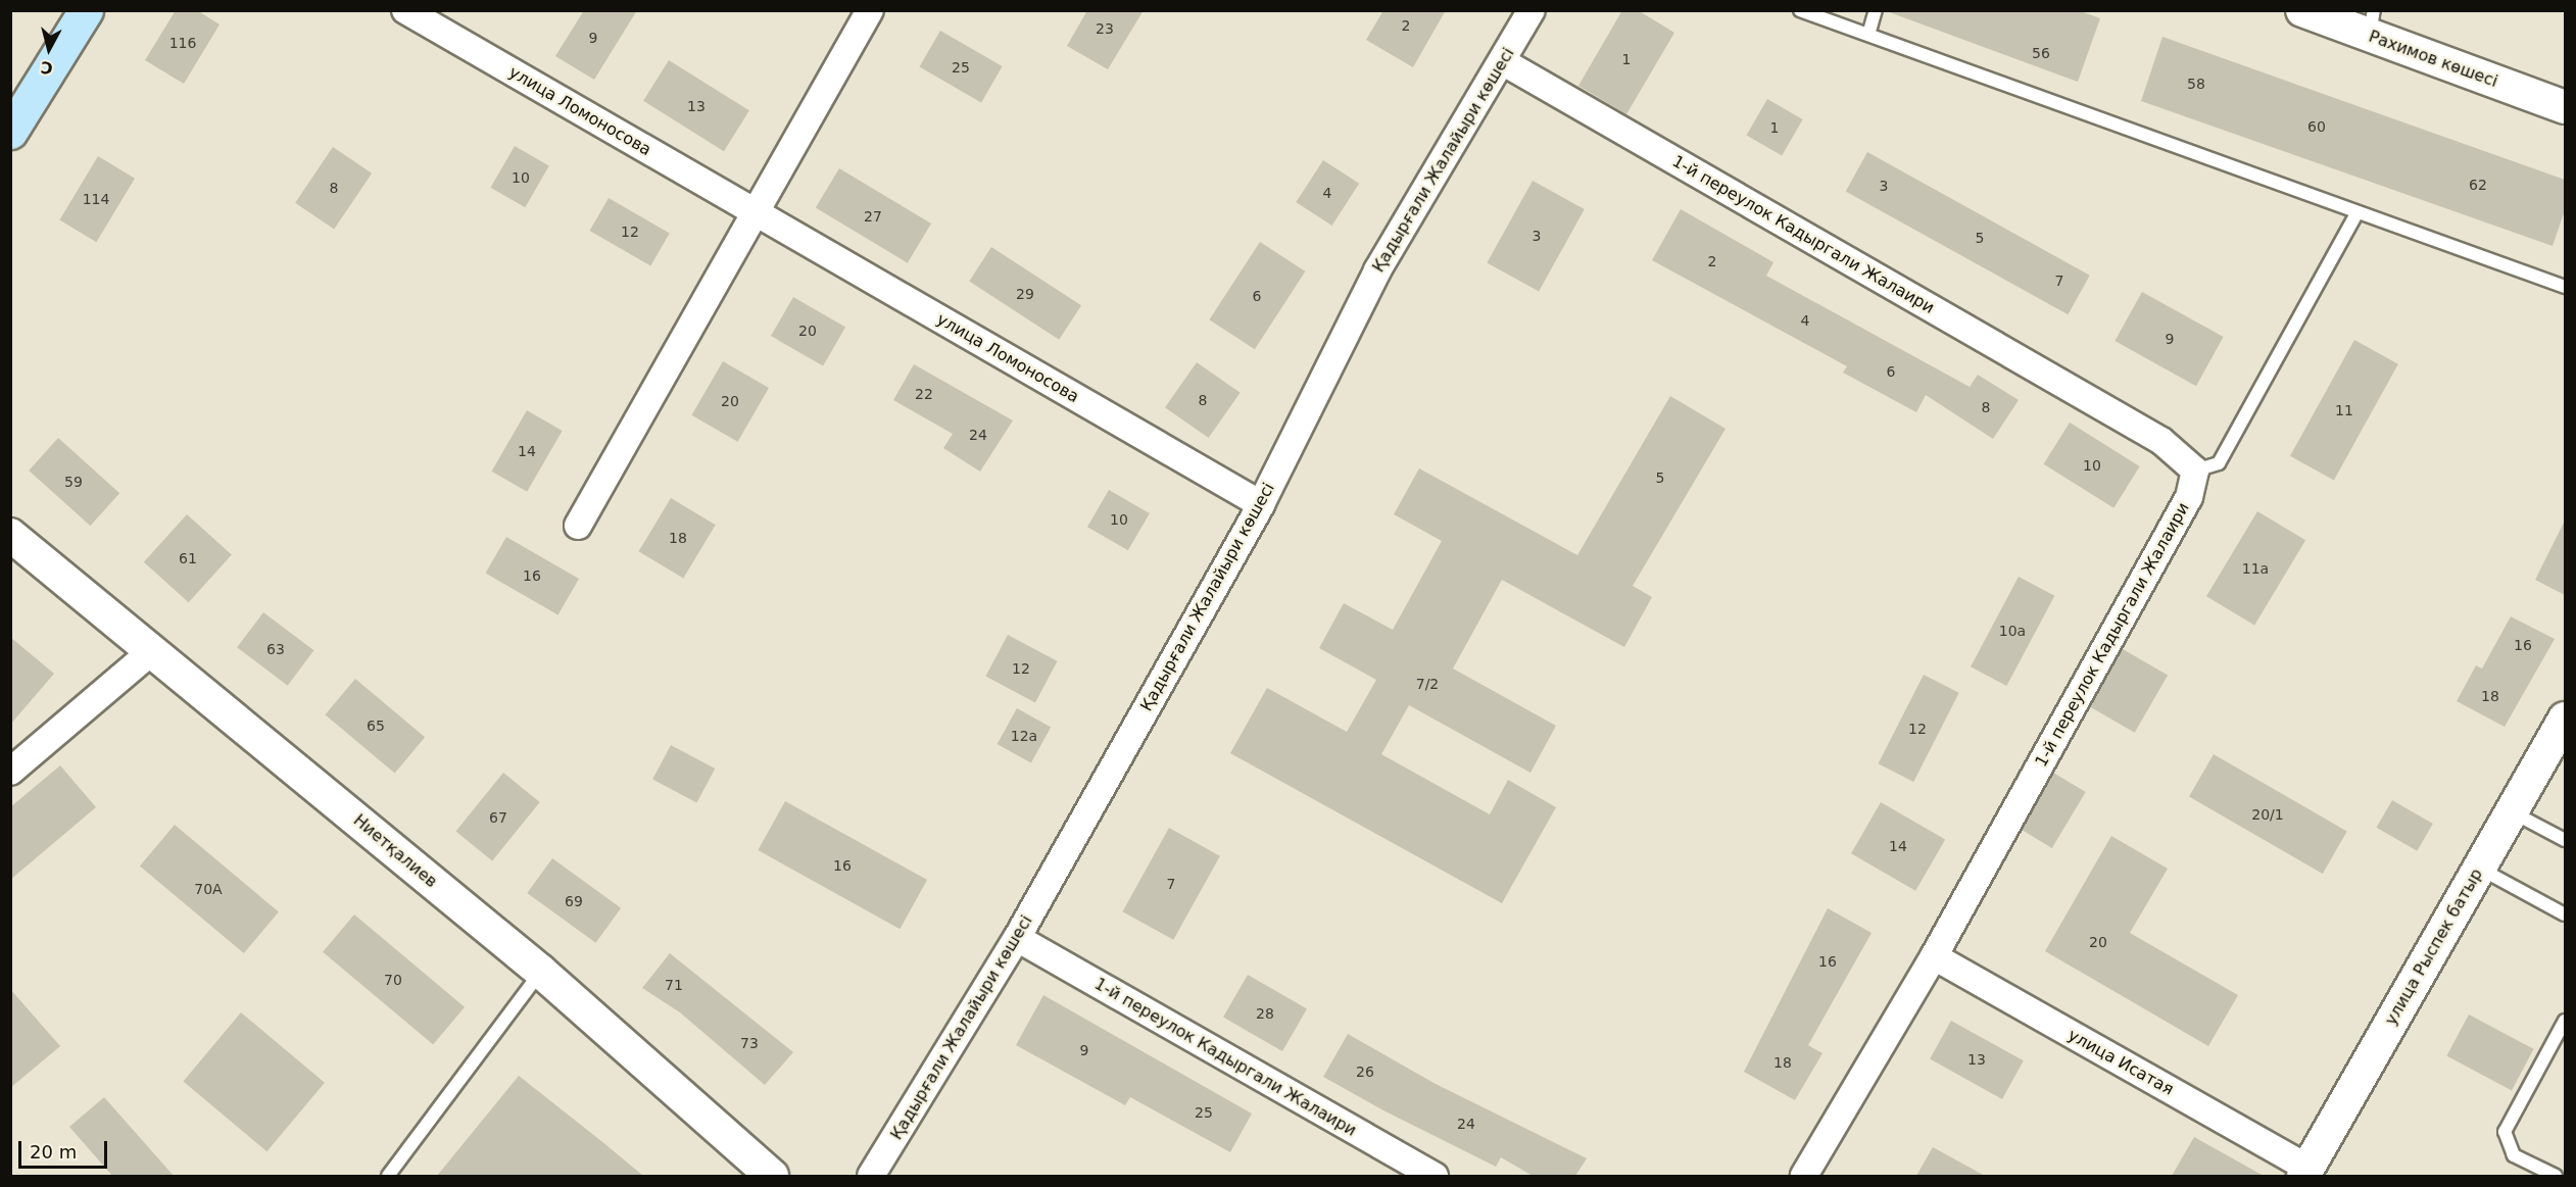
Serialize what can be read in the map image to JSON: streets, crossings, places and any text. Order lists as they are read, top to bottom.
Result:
{
  "streets": {
    "street": [
      "Рахимов көшесі",
      "улица Ломоносова",
      "Қадырғали Жалайыри көшесі",
      "1-й переулок Кадыргали Жалаири",
      "Ниетқалиев",
      "улица Рыспек батыр",
      "улица Исатая"
    ]
  },
  "crossings": [
    ["улица Ломоносова", "Қадырғали Жалайыри көшесі"],
    ["Қадырғали Жалайыри көшесі", "1-й переулок Кадыргали Жалаири"],
    ["1-й переулок Кадыргали Жалаири", "улица Исатая"],
    ["улица Рыспек батыр", "улица Исатая"]
  ],
  "house_numbers": [
    "2",
    "23",
    "9",
    "116",
    "56",
    "1",
    "25",
    "58",
    "13",
    "60",
    "1",
    "10",
    "62",
    "3",
    "8",
    "4",
    "114",
    "27",
    "12",
    "3",
    "5",
    "2",
    "7",
    "29",
    "6",
    "4",
    "20",
    "9",
    "6",
    "22",
    "8",
    "20",
    "8",
    "11",
    "24",
    "14",
    "10",
    "5",
    "59",
    "10",
    "18",
    "61",
    "11а",
    "16",
    "10а",
    "16",
    "63",
    "12",
    "7/2",
    "18",
    "65",
    "12",
    "12а",
    "20/1",
    "67",
    "14",
    "16",
    "7",
    "70А",
    "69",
    "20",
    "16",
    "70",
    "71",
    "28",
    "73",
    "9",
    "13",
    "18",
    "26",
    "25",
    "24"
  ],
  "scale_bar": "20 m",
  "north": "bottom"
}
